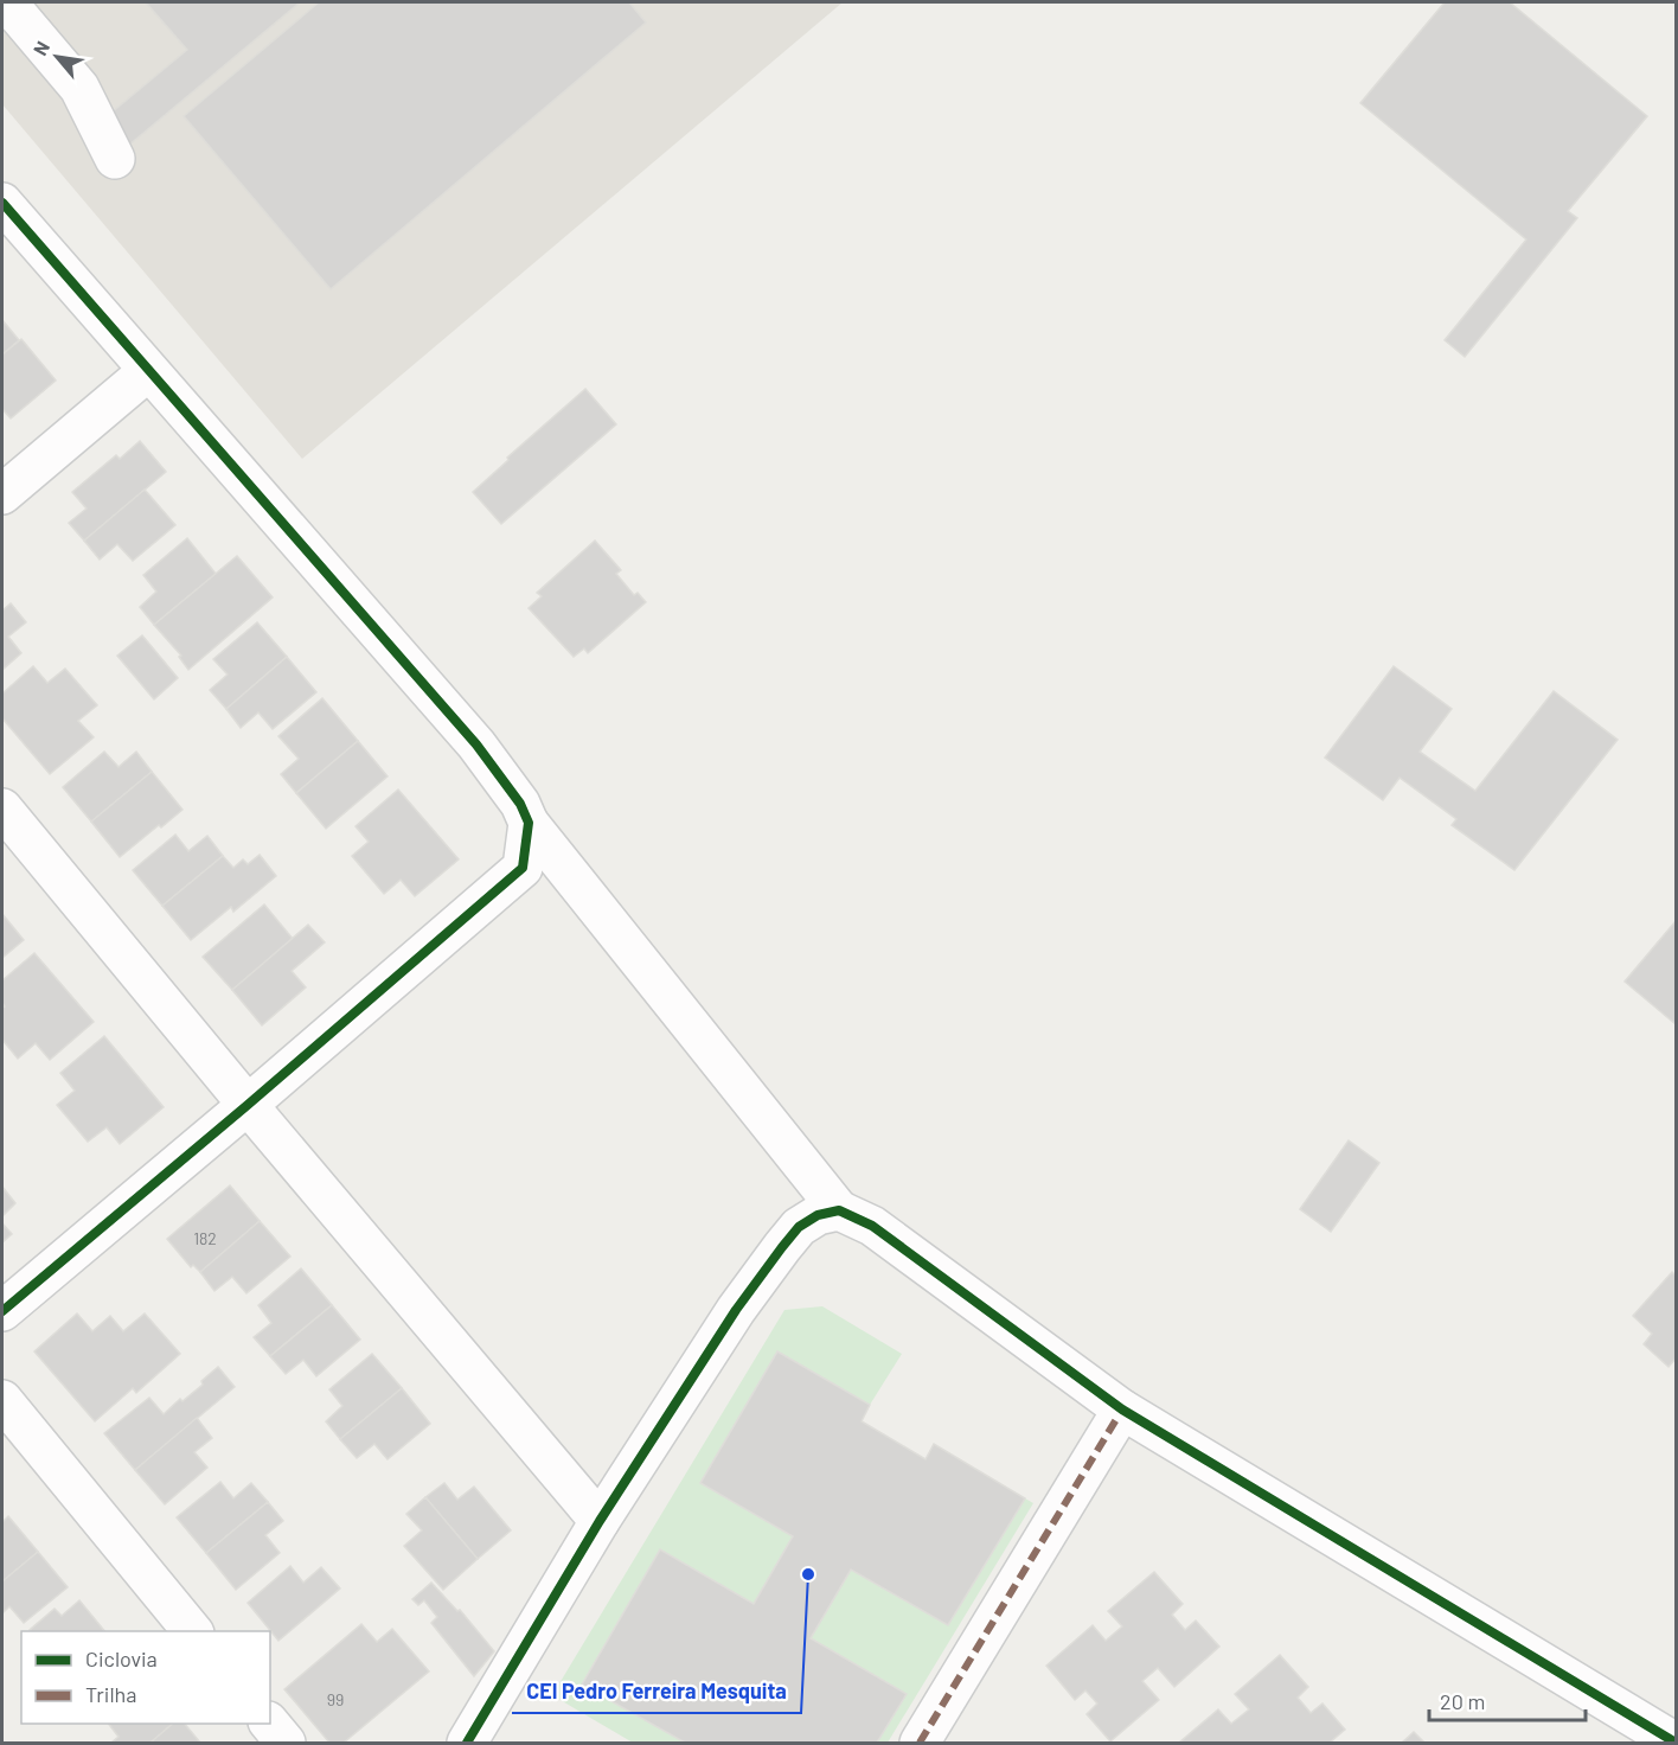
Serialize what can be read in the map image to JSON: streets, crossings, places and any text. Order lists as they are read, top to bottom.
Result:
{
  "places": ["CEI Pedro Ferreira Mesquita"],
  "house_numbers": ["182", "99"],
  "legend": ["Ciclovia", "Trilha"],
  "scale_bar": "20 m",
  "north": "top left"
}
